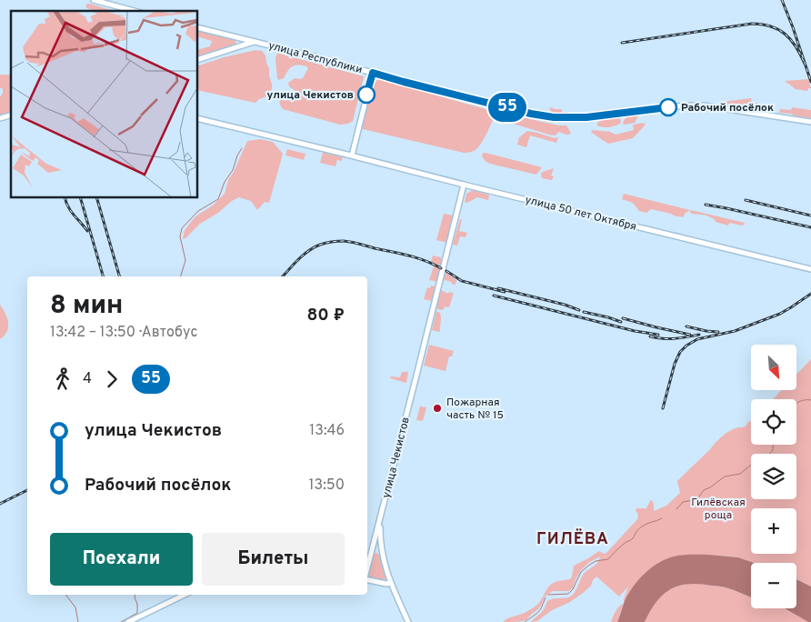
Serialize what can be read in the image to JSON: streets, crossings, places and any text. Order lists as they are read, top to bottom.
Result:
{
  "streets": {
    "main road": ["улица Республики", "улица 50 лет Октября", "улица Чекистов"]
  },
  "crossings": [
    ["улица 50 лет Октября", "улица Чекистов"]
  ],
  "districts": ["ГИЛЁВА"],
  "parks": ["Гилёвская роща"],
  "places": ["улица Чекистов", "Рабочий посёлок", "Пожарная часть № 15"],
  "lines": ["bus line 55"],
  "north": "bottom right",
  "page": {
    "on_map": "55",
    "heading": ["8 мин", "13:42 – 13:50 · Автобус", "80 ₽"],
    "map_buttons": ["+", "−"],
    "legs": ["4", "55"],
    "list": [
      {
        "name": "улица Чекистов",
        "value": "13:46"
      },
      {
        "name": "Рабочий посёлок",
        "value": "13:50"
      }
    ],
    "buttons": ["Поехали", "Билеты"]
  }
}
